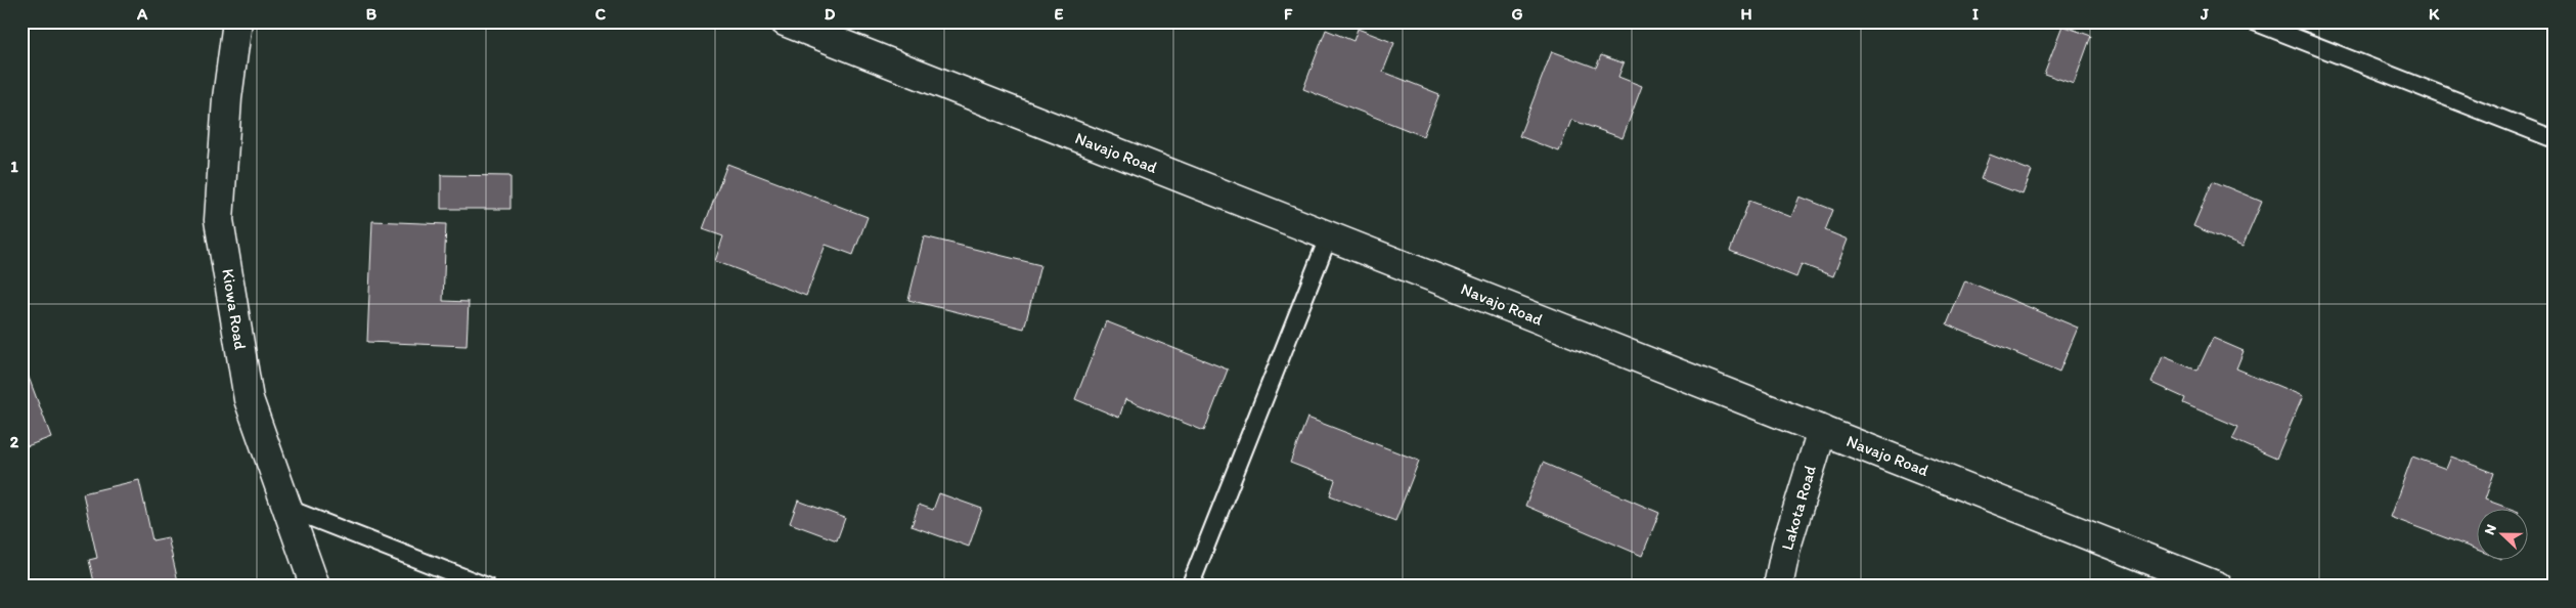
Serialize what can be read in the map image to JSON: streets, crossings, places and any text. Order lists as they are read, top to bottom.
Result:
{
  "streets": {
    "main road": ["Navajo Road", "Kiowa Road", "Lakota Road"]
  },
  "crossings": [
    ["Navajo Road", "Lakota Road"]
  ],
  "north": "left",
  "grid": {
    "columns": [
      "A",
      "B",
      "C",
      "D",
      "E",
      "F",
      "G",
      "H",
      "I",
      "J",
      "K"
    ],
    "rows": ["1", "2"]
  }
}
